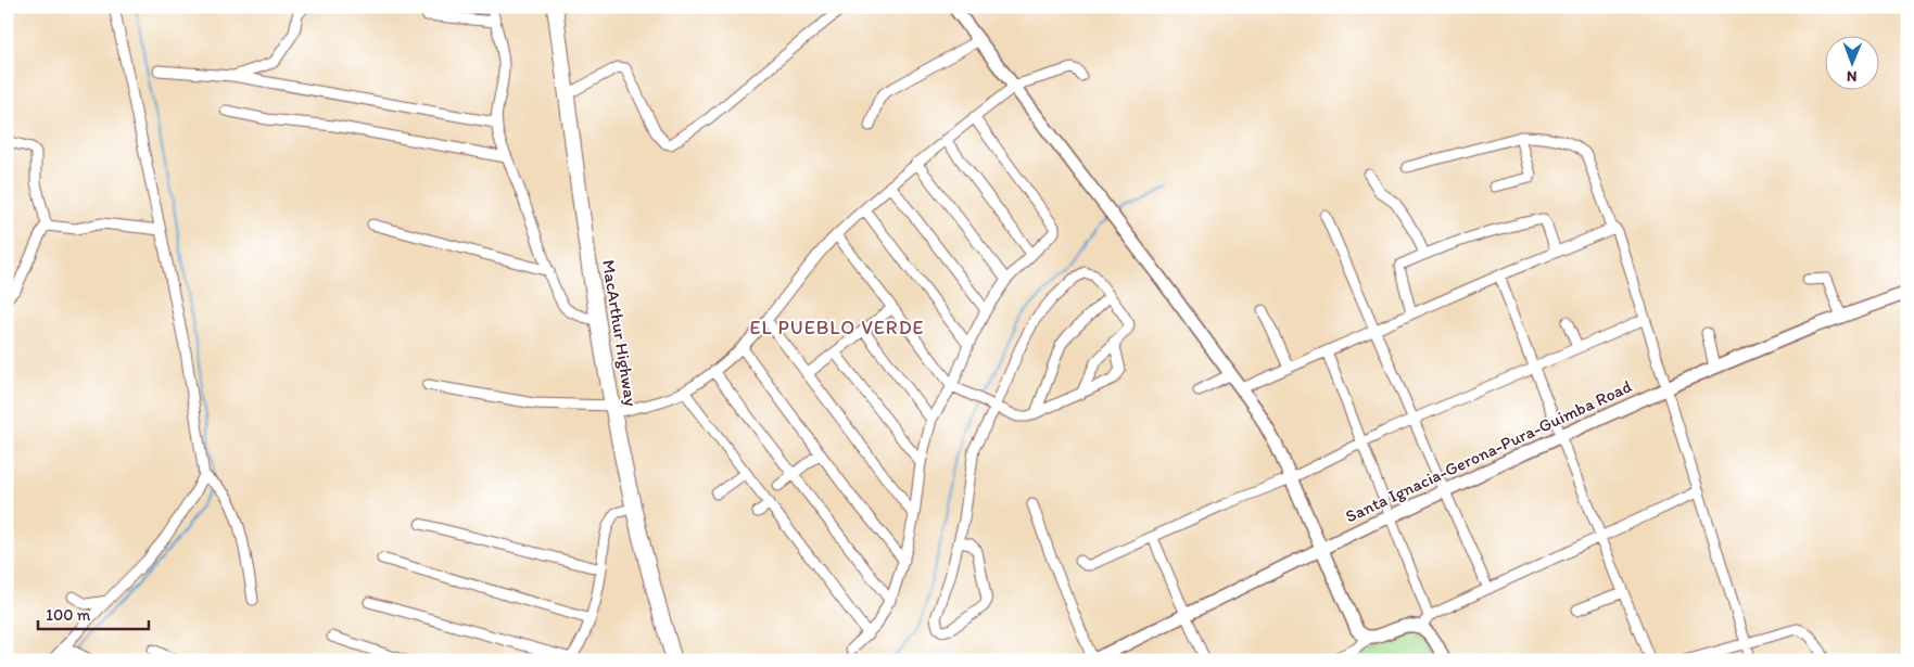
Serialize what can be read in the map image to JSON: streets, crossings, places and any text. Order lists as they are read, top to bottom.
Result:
{
  "streets": {
    "highway": ["MacArthur Highway"],
    "main road": ["Santa Ignacia-Gerona-Pura-Guimba Road"]
  },
  "districts": ["EL PUEBLO VERDE"],
  "scale_bar": "100 m",
  "north": "bottom"
}
